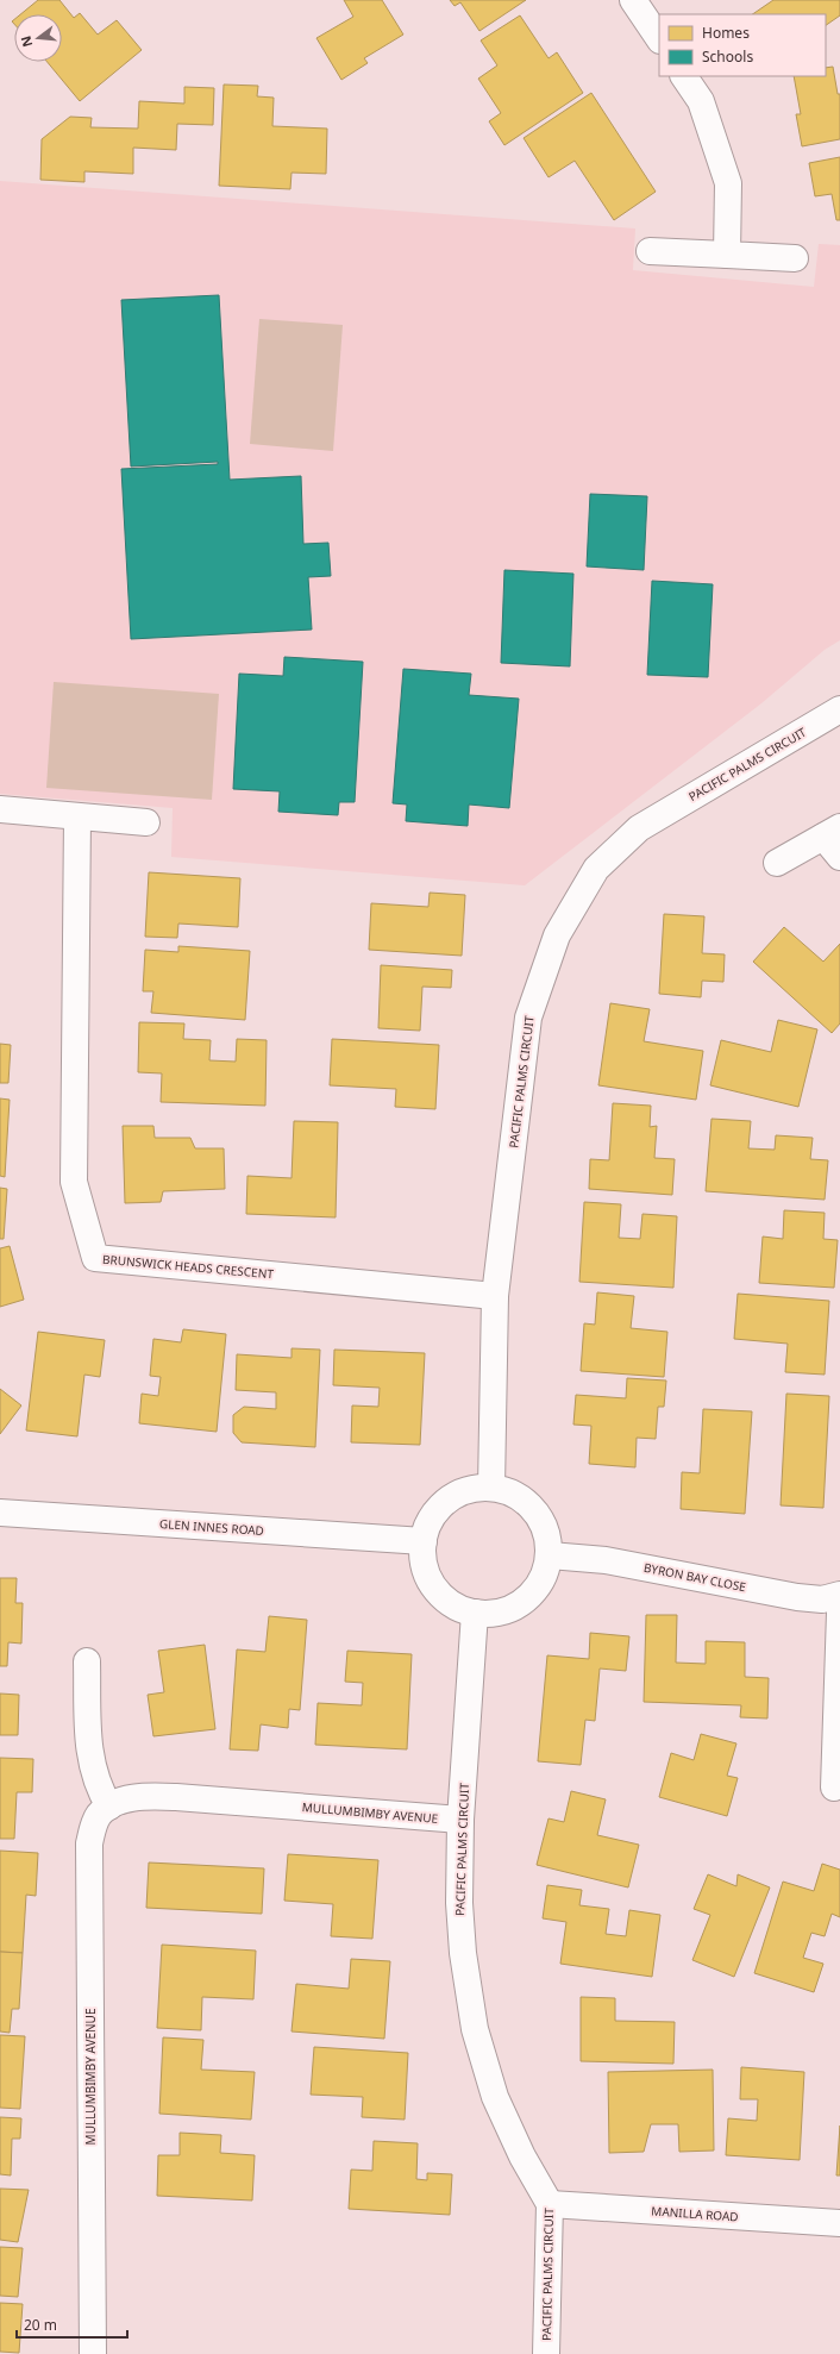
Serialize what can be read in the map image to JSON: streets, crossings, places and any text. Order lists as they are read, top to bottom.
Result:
{
  "streets": {
    "street": [
      "PACIFIC PALMS CIRCUIT",
      "BRUNSWICK HEADS CRESCENT",
      "GLEN INNES ROAD",
      "BYRON BAY CLOSE",
      "MULLUMBIMBY AVENUE",
      "MANILLA ROAD"
    ]
  },
  "crossings": [
    ["PACIFIC PALMS CIRCUIT", "BRUNSWICK HEADS CRESCENT"],
    ["PACIFIC PALMS CIRCUIT", "GLEN INNES ROAD"],
    ["PACIFIC PALMS CIRCUIT", "BYRON BAY CLOSE"],
    ["PACIFIC PALMS CIRCUIT", "MULLUMBIMBY AVENUE"],
    ["PACIFIC PALMS CIRCUIT", "MANILLA ROAD"],
    ["GLEN INNES ROAD", "BYRON BAY CLOSE"]
  ],
  "legend": ["Homes", "Schools"],
  "scale_bar": "20 m",
  "north": "left"
}
